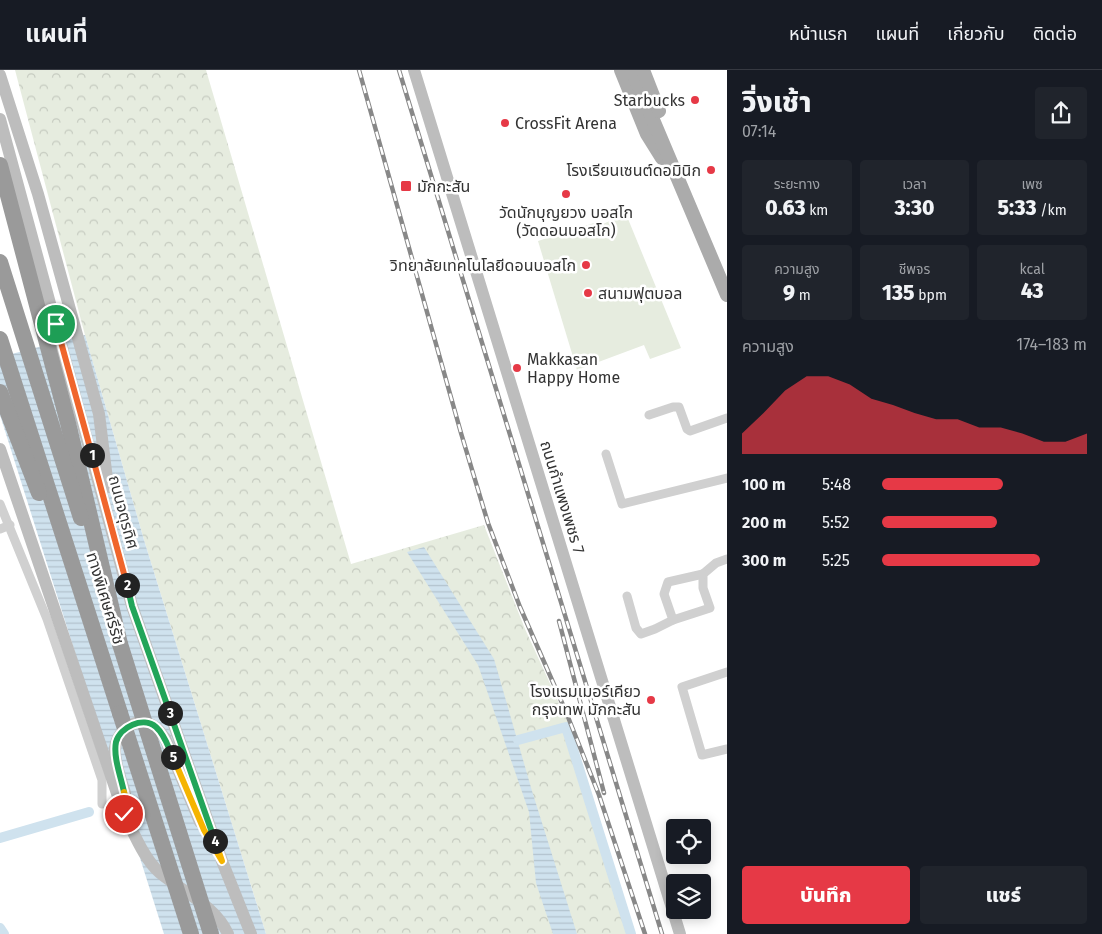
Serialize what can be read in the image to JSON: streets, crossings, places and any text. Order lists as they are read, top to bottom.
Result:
{
  "streets": {
    "highway": ["ทางพิเศษศรีรัช"],
    "main road": ["ถนนกำแพงเพชร 7", "ถนนจตุรทิศ"]
  },
  "places": {
    "other": [
      "Starbucks",
      "CrossFit Arena",
      "โรงเรียนเซนต์ดอมินิก",
      "วัดนักบุญยวง บอสโก (วัดดอนบอสโก)",
      "วิทยาลัยเทคโนโลยีดอนบอสโก",
      "สนามฟุตบอล",
      "Makkasan Happy Home",
      "โรงแรมเมอร์เคียว กรุงเทพ มักกะสัน"
    ],
    "transit": ["มักกะสัน"]
  },
  "page": {
    "header": "แผนที่",
    "nav": [
      "หน้าแรก",
      "แผนที่",
      "เกี่ยวกับ",
      "ติดต่อ"
    ],
    "heading": ["วิ่งเช้า", "07:14"],
    "stats": [
      ["ระยะทาง", "0.63 km"],
      ["เวลา", "3:30"],
      ["เพซ", "5:33 /km"],
      ["ความสูง", "9 m"],
      ["ชีพจร", "135 bpm"],
      ["kcal", "43"]
    ],
    "chart": ["ความสูง", "174–183 m"],
    "pins": [
      "1",
      "2",
      "3",
      "5",
      "4"
    ],
    "list": [
      {
        "name": "100 m",
        "note": "5:48"
      },
      {
        "name": "200 m",
        "note": "5:52"
      },
      {
        "name": "300 m",
        "note": "5:25"
      }
    ],
    "buttons": ["บันทึก", "แชร์"]
  }
}
